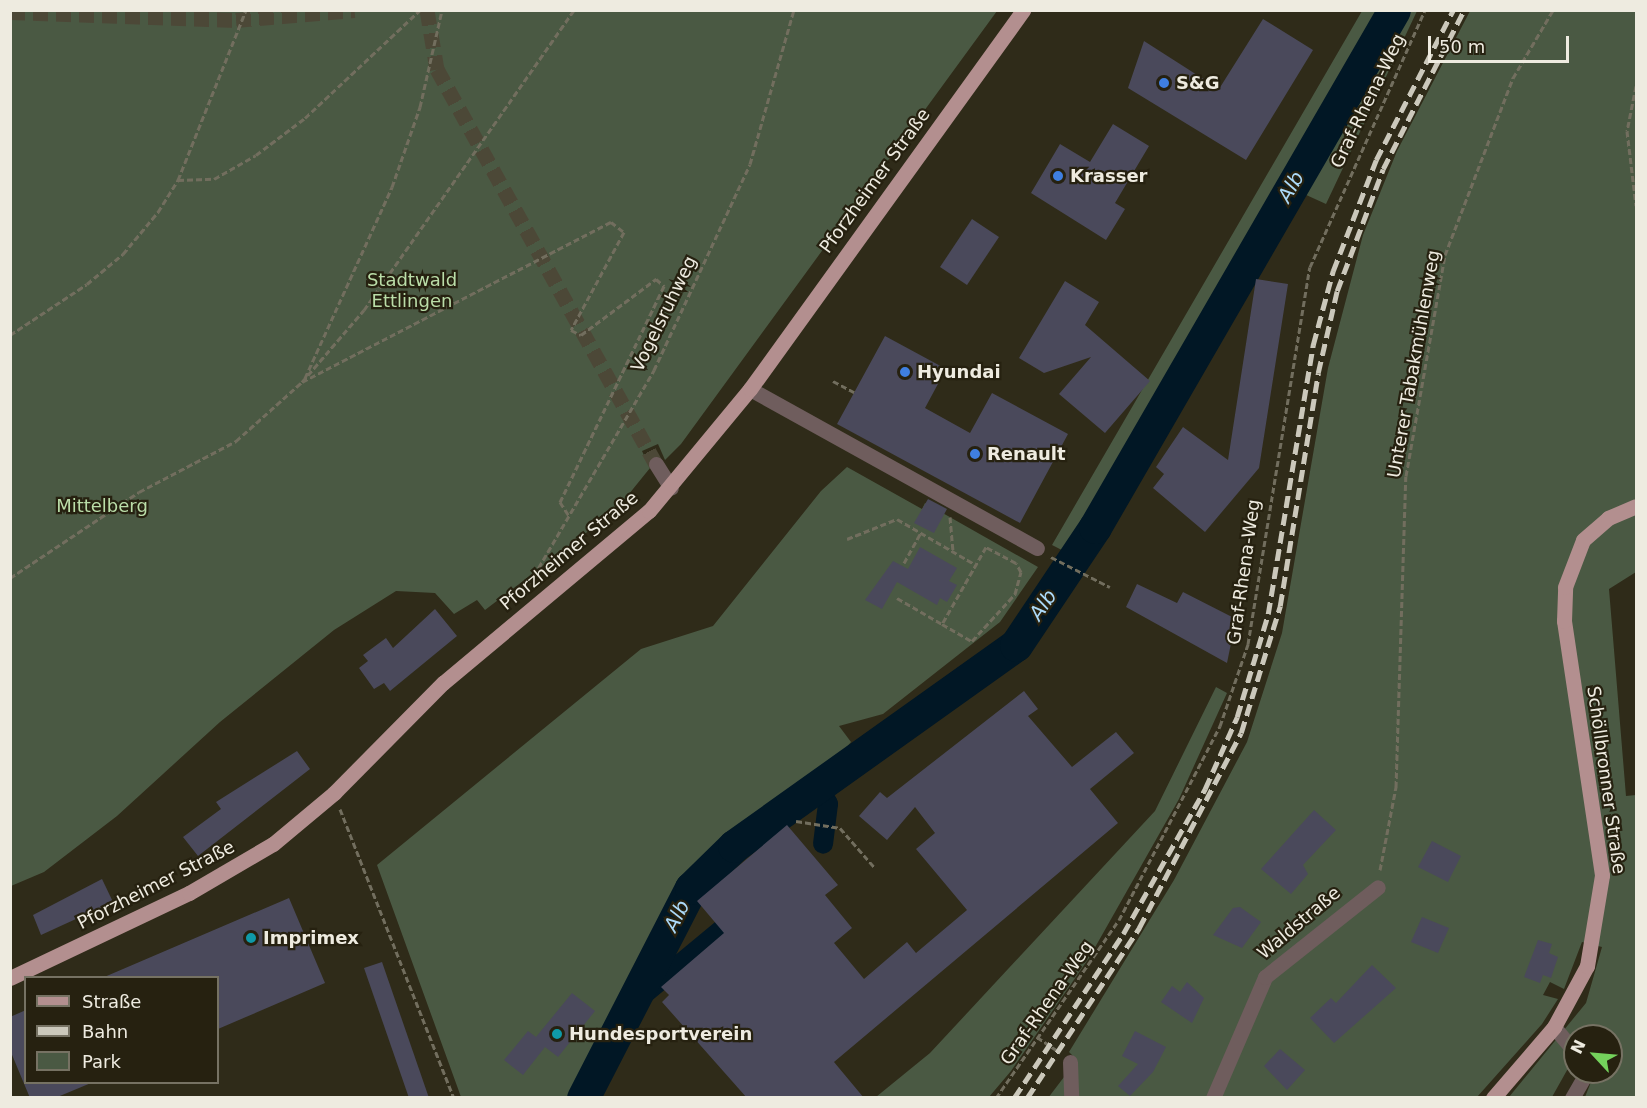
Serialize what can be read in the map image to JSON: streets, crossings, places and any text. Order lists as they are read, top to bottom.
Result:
{
  "streets": {
    "main road": ["Pforzheimer Straße", "Schöllbronner Straße"],
    "street": ["Waldstraße"],
    "path": ["Graf-Rhena-Weg", "Vogelsruhweg", "Unterer Tabakmühlenweg"]
  },
  "crossings": [
    ["Pforzheimer Straße", "Vogelsruhweg"],
    ["Unterer Tabakmühlenweg", "Waldstraße"]
  ],
  "water": ["Alb"],
  "parks": ["Stadtwald Ettlingen", "Mittelberg"],
  "places": [
    "S&G",
    "Krasser",
    "Hyundai",
    "Renault",
    "Imprimex",
    "Hundesportverein"
  ],
  "legend": ["Straße", "Bahn", "Park"],
  "scale_bar": "50 m",
  "north": "top left"
}
